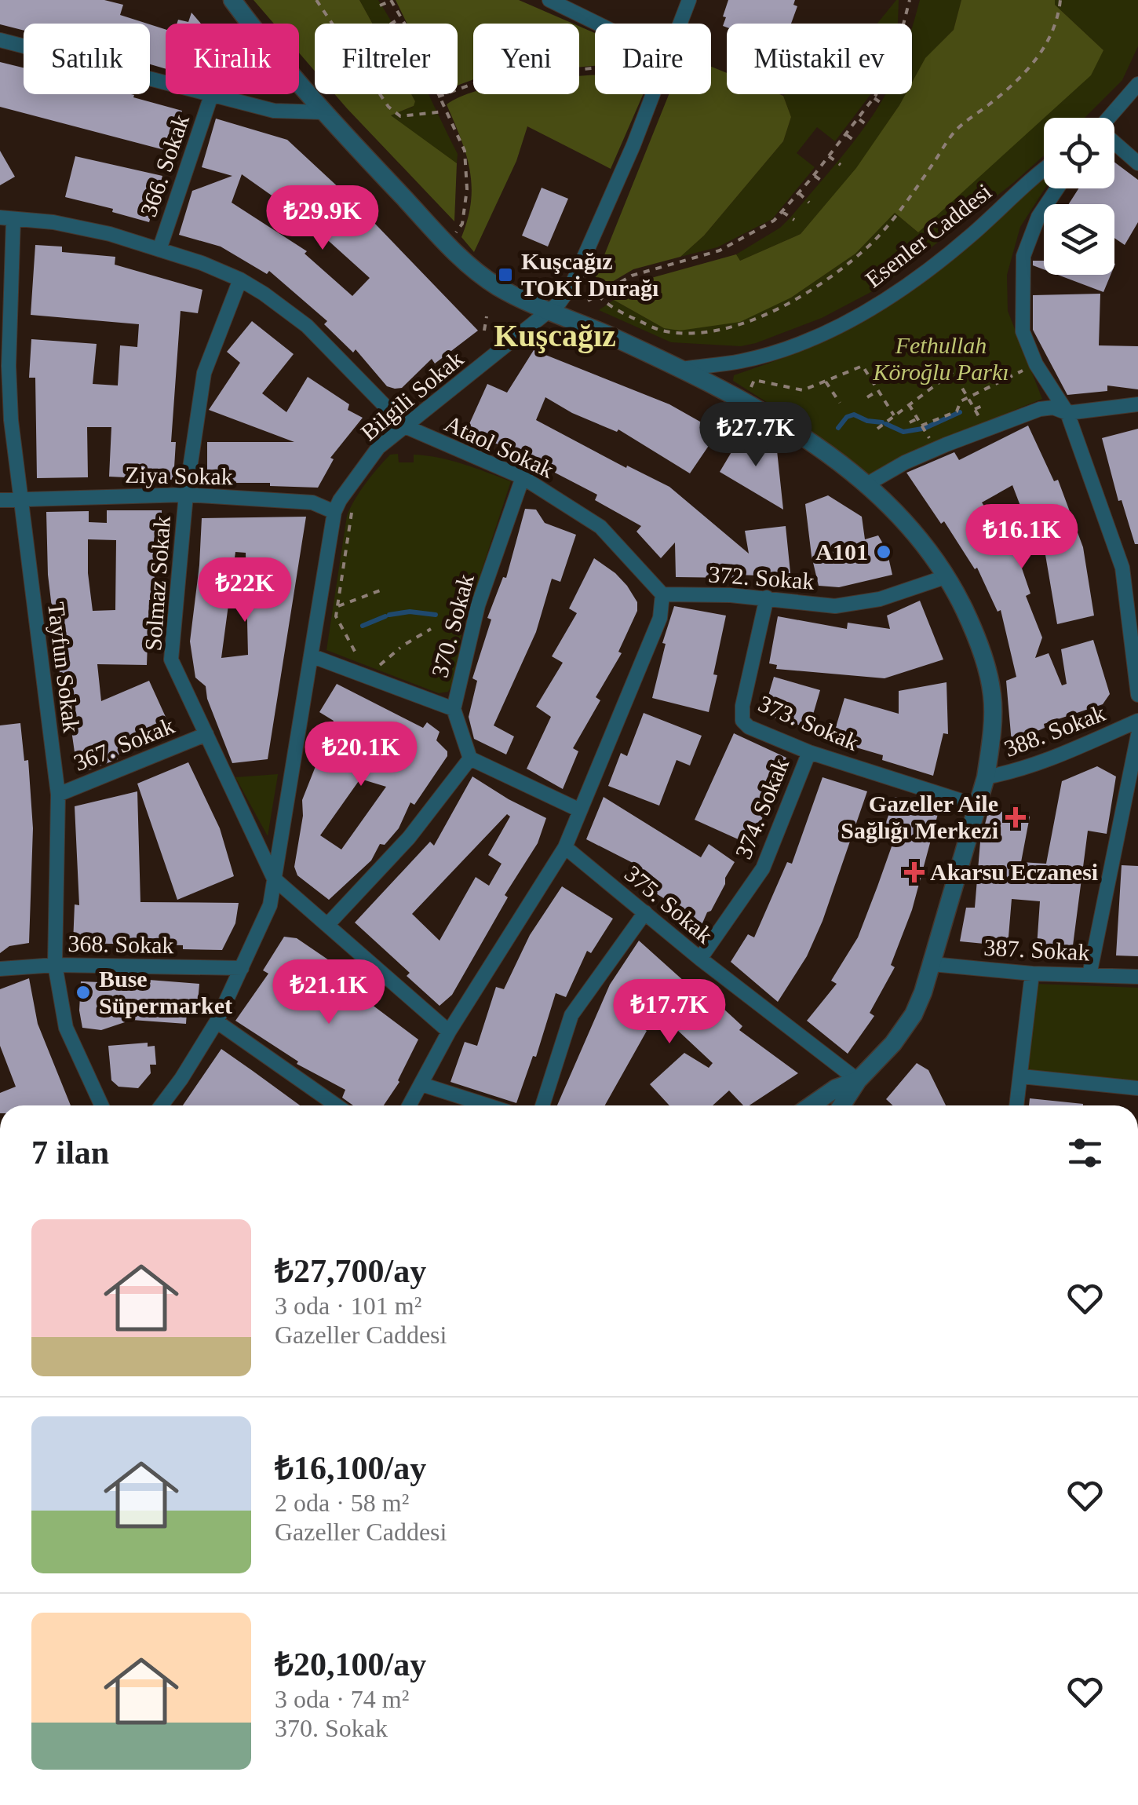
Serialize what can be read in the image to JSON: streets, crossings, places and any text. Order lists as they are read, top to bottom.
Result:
{
  "streets": {
    "street": [
      "366. Sokak",
      "Esenler Caddesi",
      "Bilgili Sokak",
      "Ataol Sokak",
      "Ziya Sokak",
      "372. Sokak",
      "Solmaz Sokak",
      "370. Sokak",
      "Tayfun Sokak",
      "373. Sokak",
      "388. Sokak",
      "367. Sokak",
      "374. Sokak",
      "375. Sokak",
      "368. Sokak",
      "387. Sokak"
    ]
  },
  "crossings": [
    ["366. Sokak", "Ataol Sokak"],
    ["Bilgili Sokak", "Ataol Sokak"],
    ["Bilgili Sokak", "Ziya Sokak"],
    ["Bilgili Sokak", "Solmaz Sokak"],
    ["Bilgili Sokak", "368. Sokak"],
    ["Ataol Sokak", "372. Sokak"],
    ["Ataol Sokak", "Solmaz Sokak"],
    ["Ataol Sokak", "370. Sokak"],
    ["Ataol Sokak", "Tayfun Sokak"],
    ["Ziya Sokak", "Solmaz Sokak"],
    ["Ziya Sokak", "Tayfun Sokak"],
    ["372. Sokak", "373. Sokak"],
    ["Solmaz Sokak", "367. Sokak"],
    ["Tayfun Sokak", "367. Sokak"],
    ["Tayfun Sokak", "368. Sokak"],
    ["373. Sokak", "374. Sokak"],
    ["374. Sokak", "375. Sokak"]
  ],
  "districts": ["Kuşcağız"],
  "parks": ["Fethullah Köroğlu Parkı"],
  "places": {
    "transit": ["Kuşcağız TOKİ Durağı"],
    "other": ["A101", "Buse Süpermarket"],
    "health": ["Gazeller Aile Sağlığı Merkezi", "Akarsu Eczanesi"]
  },
  "page": {
    "chip": [
      "Satılık",
      "Kiralık",
      "Filtreler",
      "Yeni",
      "Daire",
      "Müstakil ev"
    ],
    "price": [
      "₺29.9K",
      "₺27.7K",
      "₺16.1K",
      "₺22K",
      "₺20.1K",
      "₺21.1K",
      "₺17.7K"
    ],
    "heading": "7 ilan",
    "list": [
      {
        "name": "₺27,700/ay",
        "note": "3 oda · 101 m² · Gazeller Caddesi"
      },
      {
        "name": "₺16,100/ay",
        "note": "2 oda · 58 m² · Gazeller Caddesi"
      },
      {
        "name": "₺20,100/ay",
        "note": "3 oda · 74 m² · 370. Sokak"
      }
    ]
  }
}
